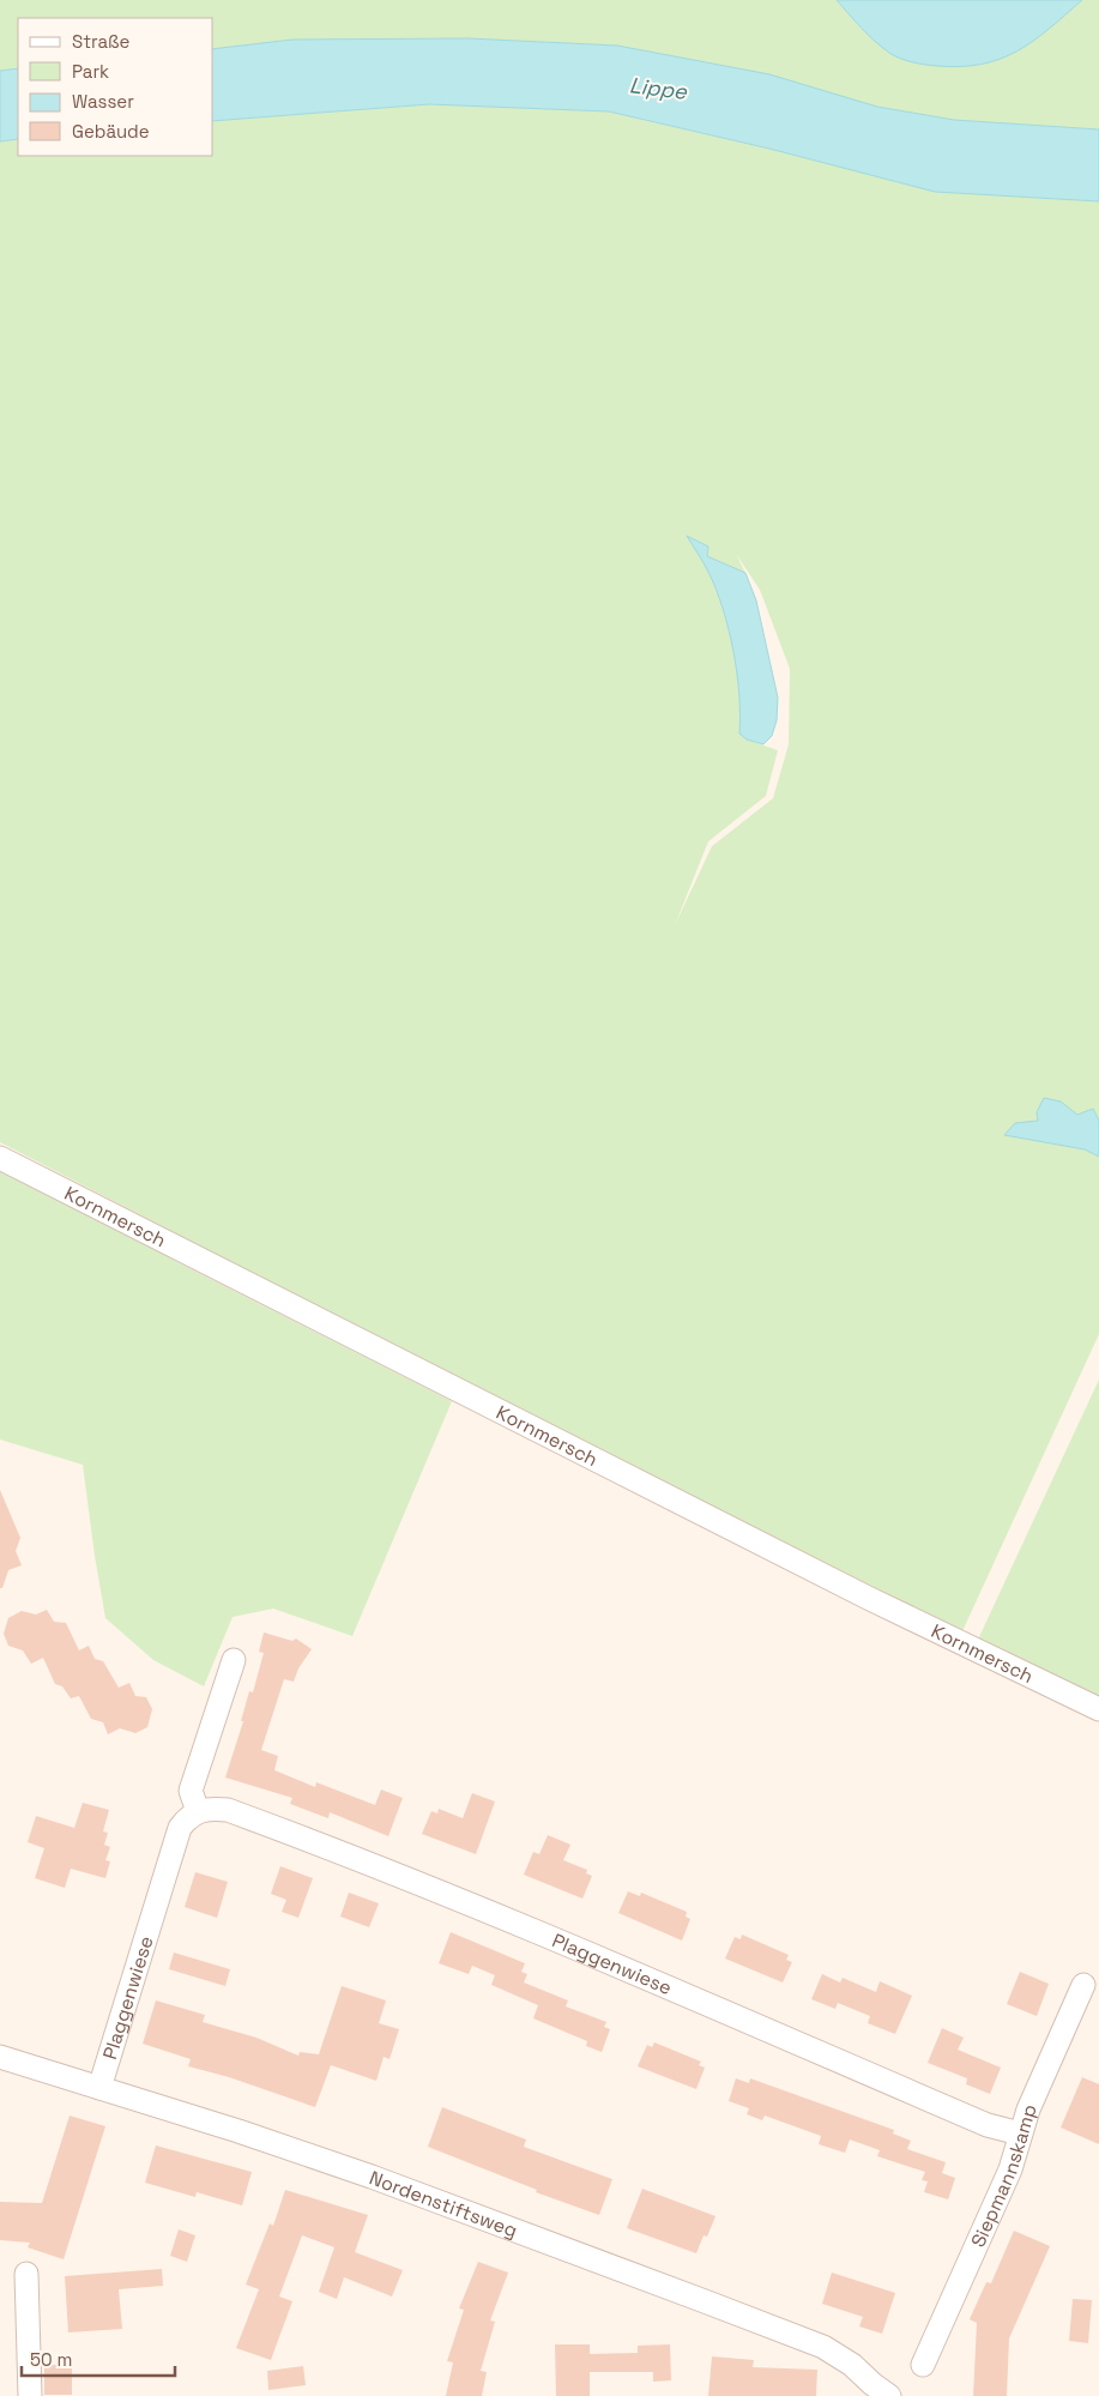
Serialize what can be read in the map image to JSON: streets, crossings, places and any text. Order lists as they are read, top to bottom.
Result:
{
  "streets": {
    "street": [
      "Kornmersch",
      "Plaggenwiese",
      "Siepmannskamp",
      "Nordenstiftsweg"
    ]
  },
  "crossings": [
    ["Plaggenwiese", "Siepmannskamp"],
    ["Plaggenwiese", "Nordenstiftsweg"]
  ],
  "water": ["Lippe"],
  "legend": [
    "Straße",
    "Park",
    "Wasser",
    "Gebäude"
  ],
  "scale_bar": "50 m"
}
